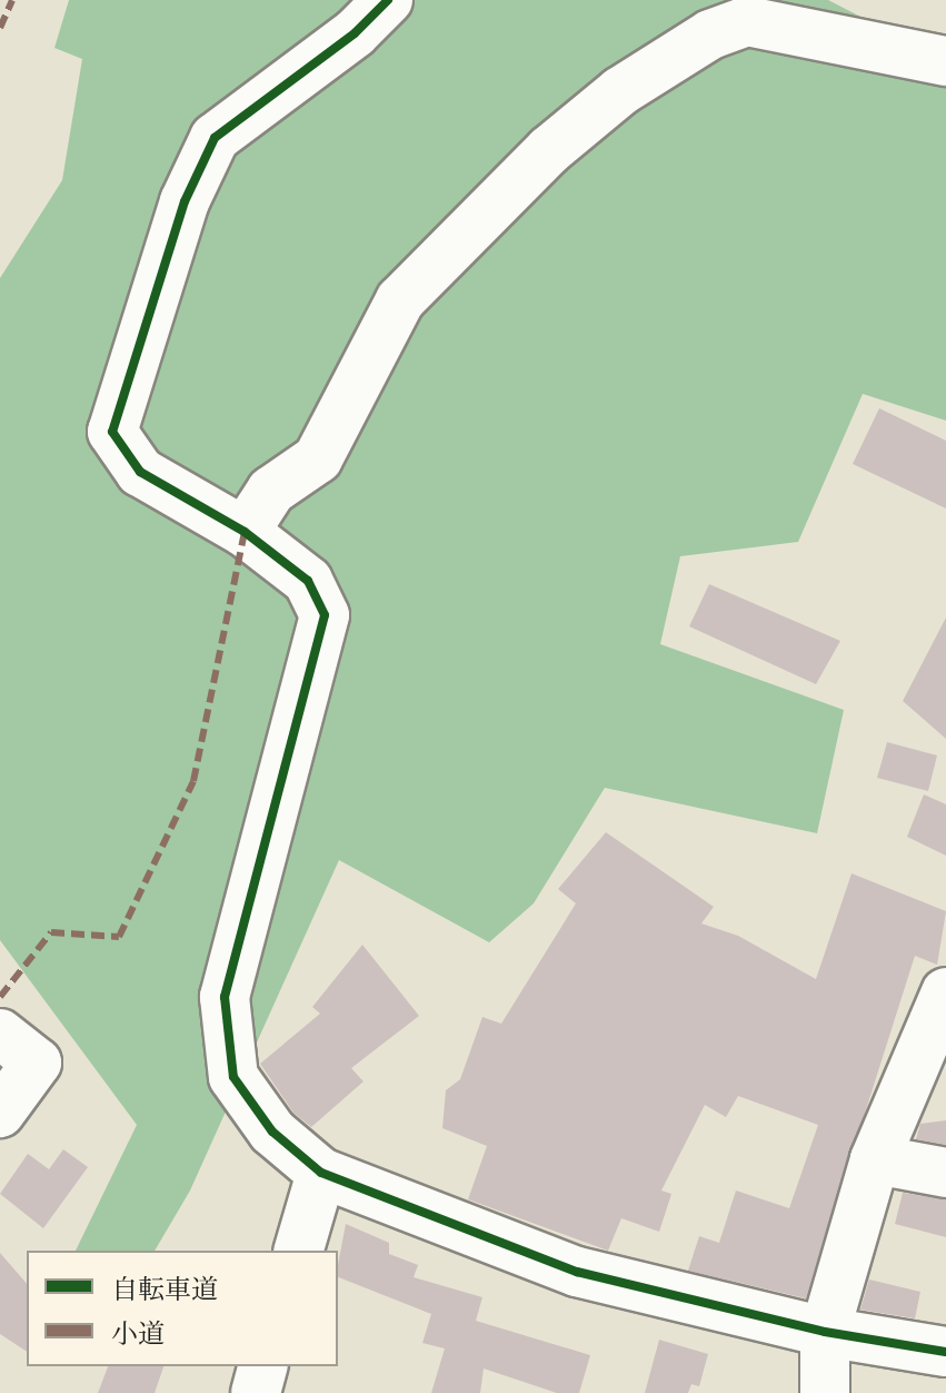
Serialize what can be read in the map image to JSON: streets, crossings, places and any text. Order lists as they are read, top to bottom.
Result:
{
  "legend": ["自転車道", "小道"]
}
